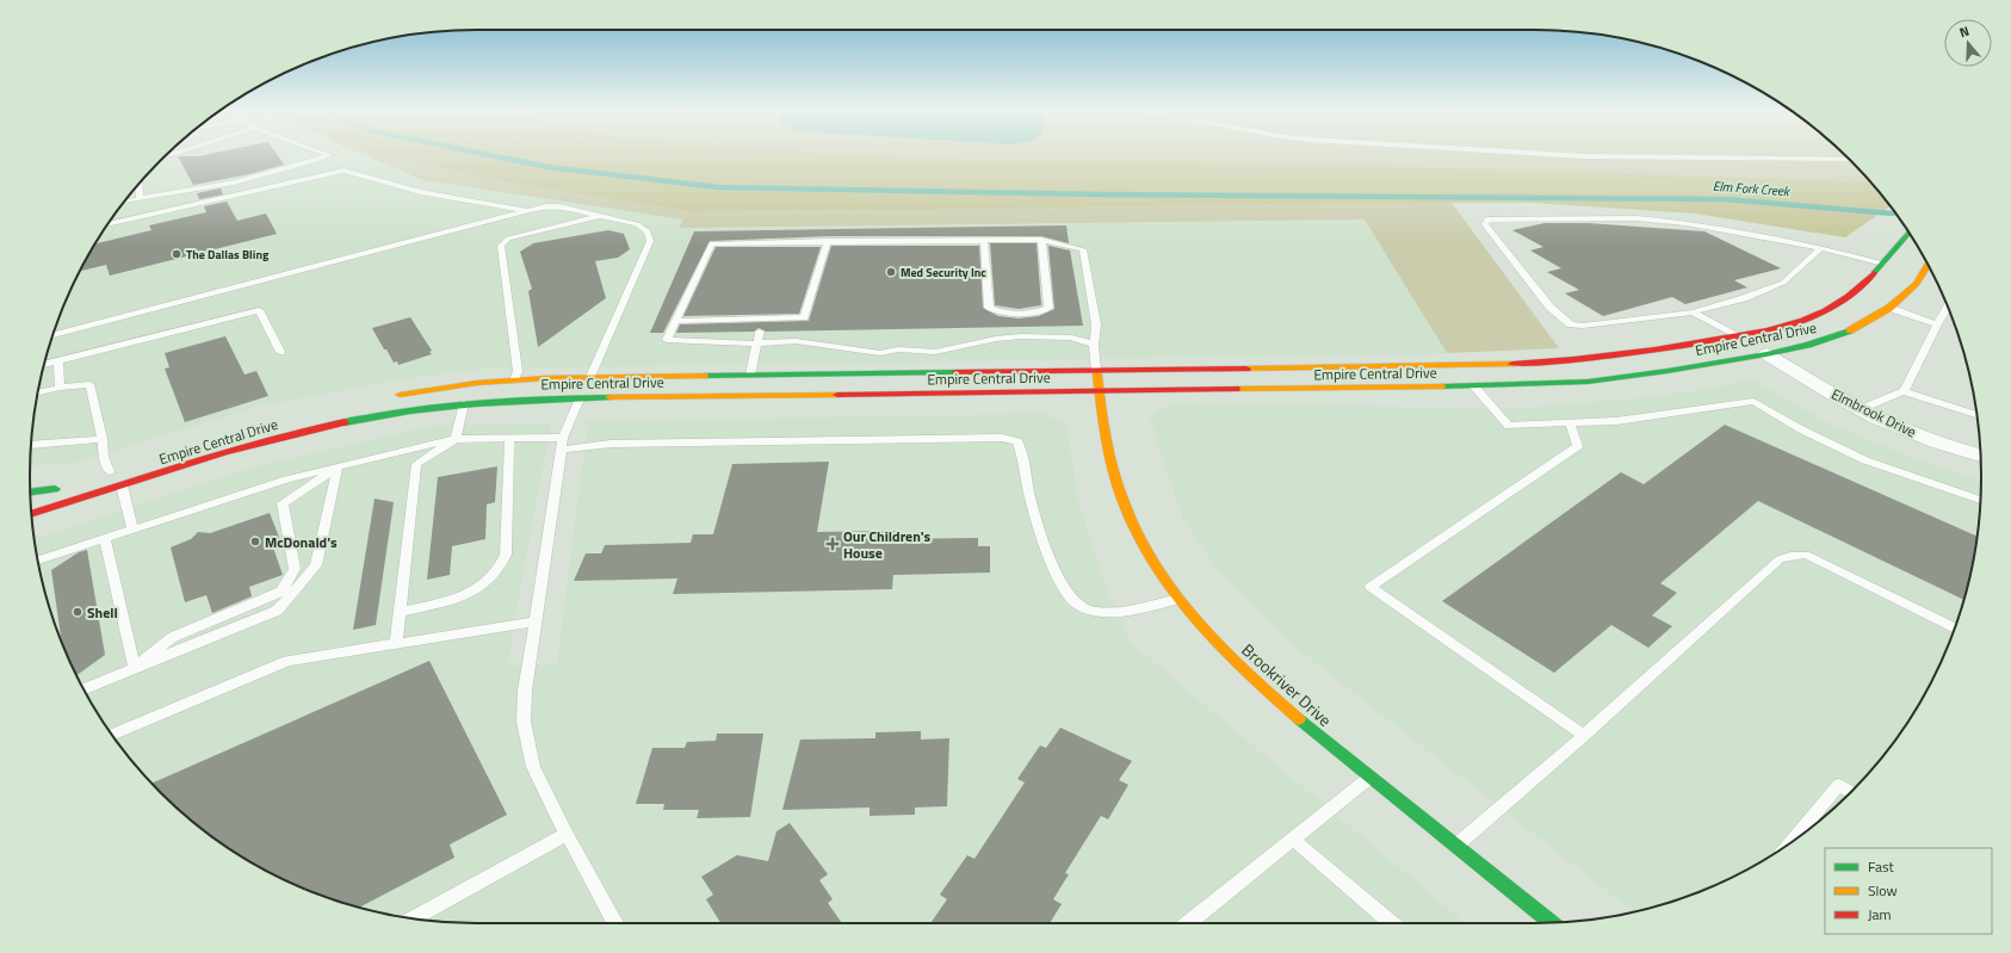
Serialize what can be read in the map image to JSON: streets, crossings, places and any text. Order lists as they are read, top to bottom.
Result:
{
  "streets": {
    "street": ["Empire Central Drive", "Elmbrook Drive", "Brookriver Drive"]
  },
  "crossings": [
    ["Empire Central Drive", "Elmbrook Drive"],
    ["Empire Central Drive", "Brookriver Drive"]
  ],
  "water": ["Elm Fork Creek"],
  "places": {
    "other": [
      "The Dallas Bling",
      "Med Security Inc",
      "McDonald's",
      "Shell"
    ],
    "health": ["Our Children's House"]
  },
  "legend": ["Fast", "Slow", "Jam"],
  "north": "top"
}
